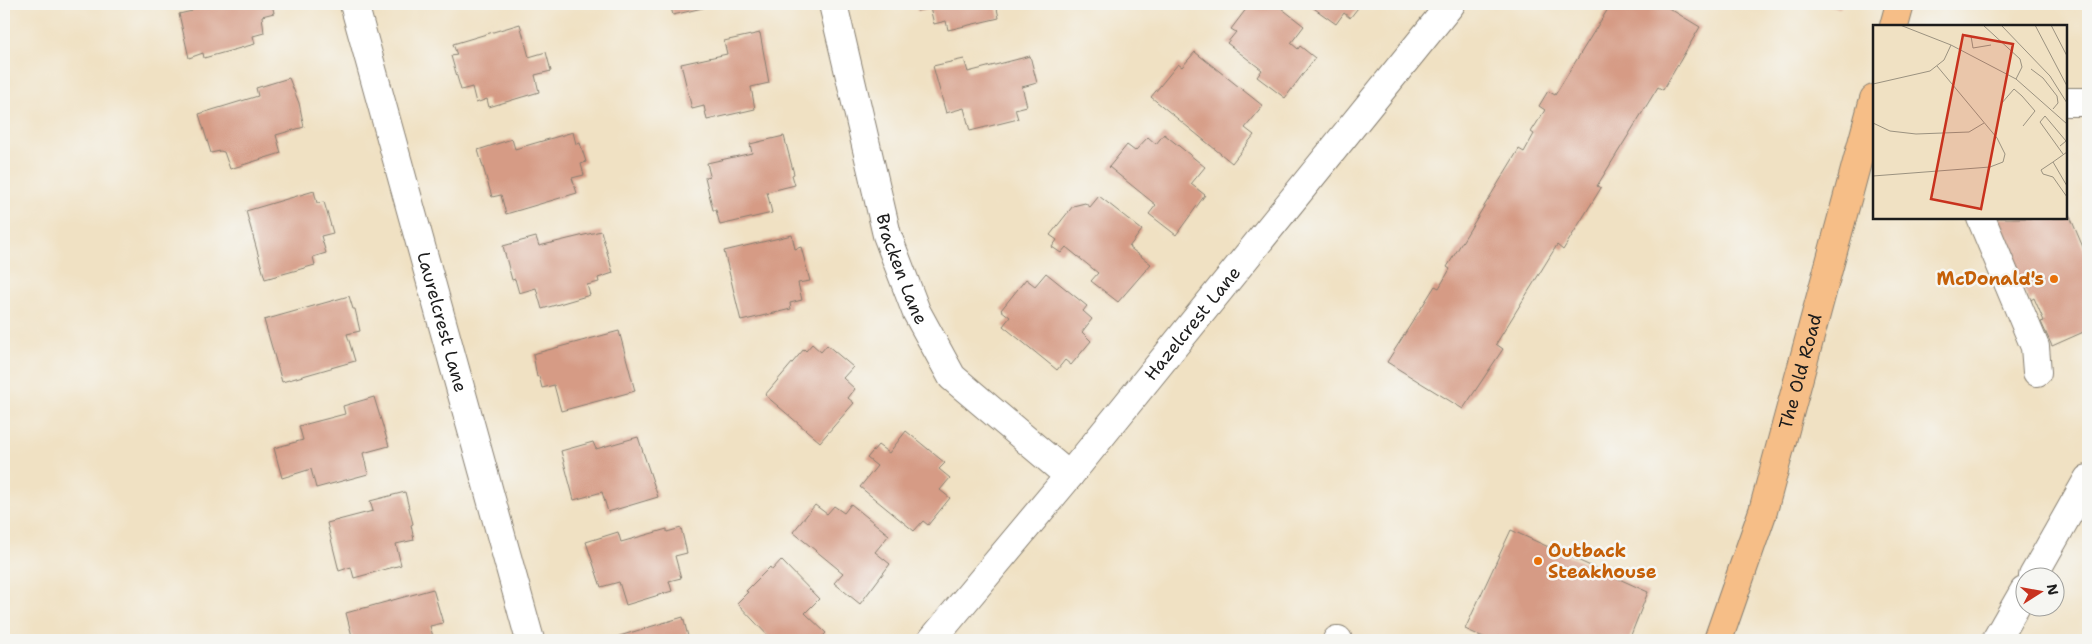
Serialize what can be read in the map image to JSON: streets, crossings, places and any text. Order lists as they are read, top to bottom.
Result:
{
  "streets": {
    "main road": ["The Old Road"],
    "street": ["Bracken Lane", "Laurelcrest Lane", "Hazelcrest Lane"]
  },
  "crossings": [
    ["Bracken Lane", "Hazelcrest Lane"]
  ],
  "places": ["McDonald's", "Outback Steakhouse"],
  "north": "right"
}
